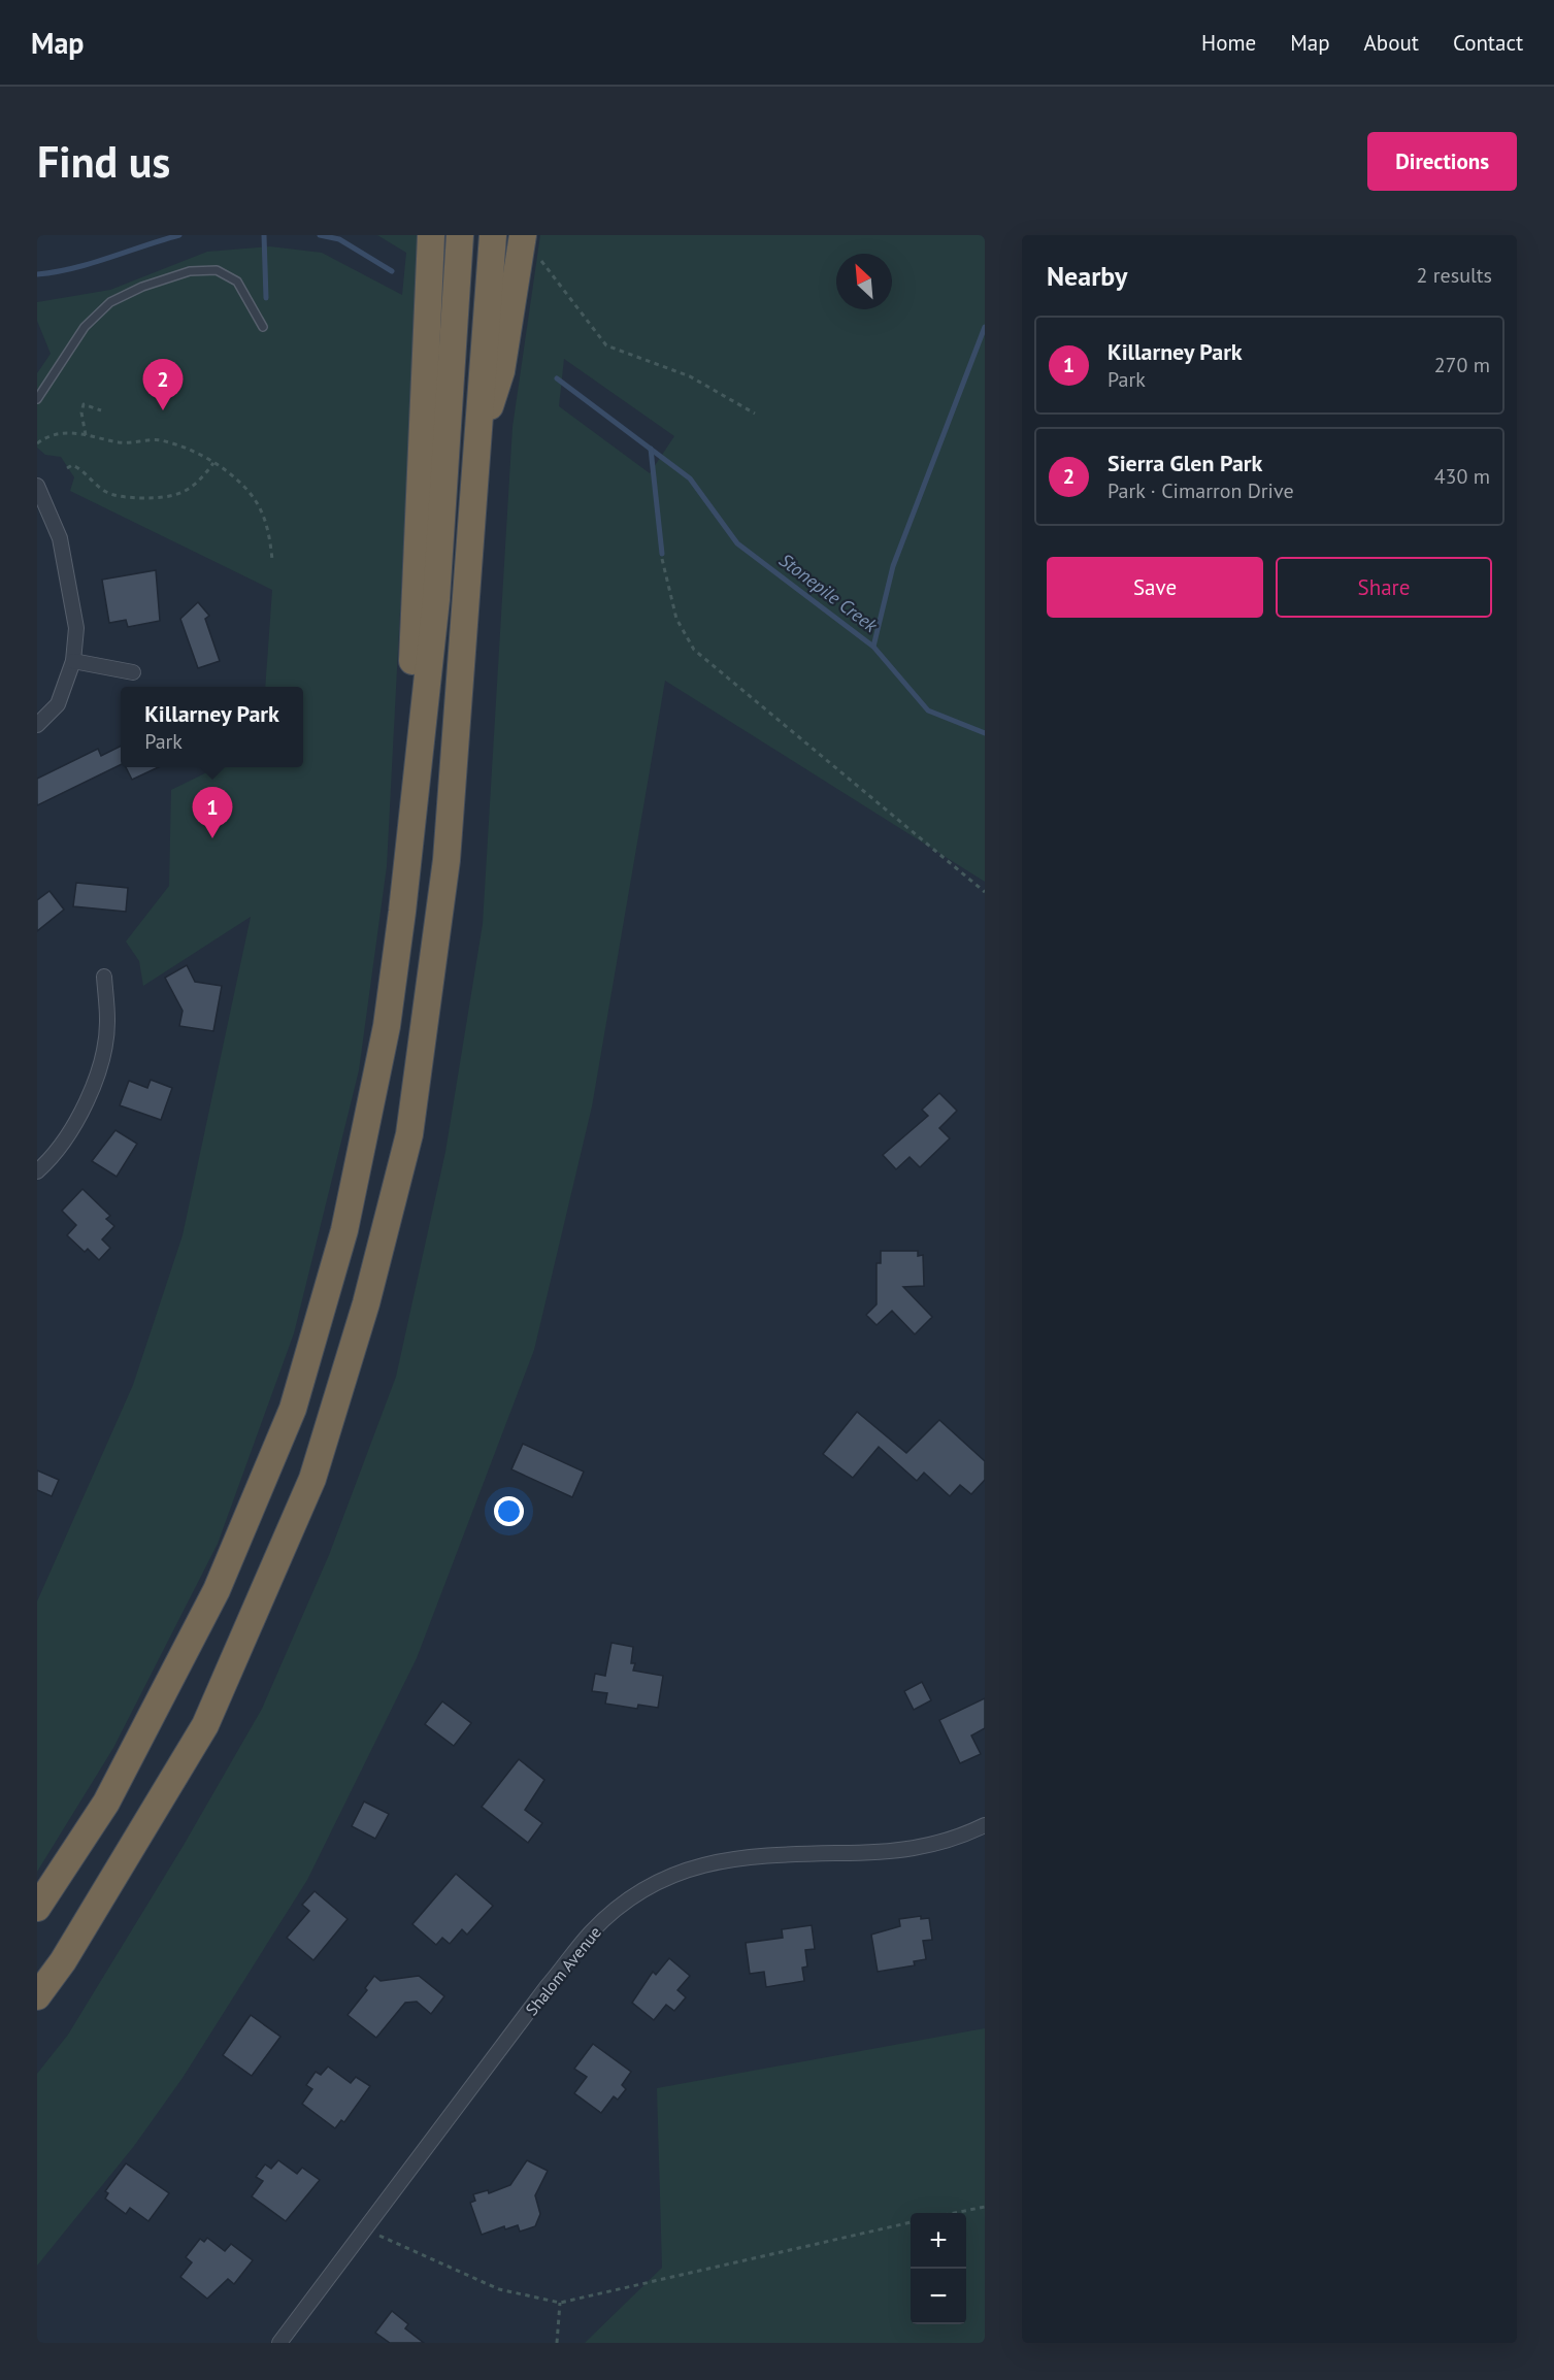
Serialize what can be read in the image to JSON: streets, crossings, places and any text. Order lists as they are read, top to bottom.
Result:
{
  "streets": {
    "street": ["Shalom Avenue"]
  },
  "water": ["Stonepile Creek"],
  "north": "top left",
  "page": {
    "header": "Map",
    "nav": [
      "Home",
      "Map",
      "About",
      "Contact"
    ],
    "buttons": [
      "Directions",
      ["Save", "Share"]
    ],
    "title": "Find us",
    "heading": ["Nearby", "2 results"],
    "list": [
      {
        "mark": "1",
        "name": "Killarney Park",
        "note": "Park",
        "value": "270 m"
      },
      {
        "mark": "2",
        "name": "Sierra Glen Park",
        "note": "Park · Cimarron Drive",
        "value": "430 m"
      }
    ],
    "pins": ["2", "1"],
    "popup": ["Killarney Park", "Park"],
    "map_buttons": ["+", "−"]
  }
}
